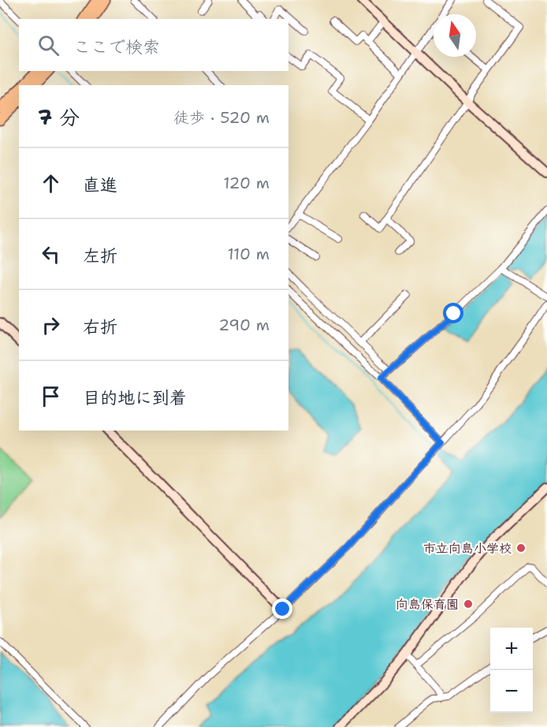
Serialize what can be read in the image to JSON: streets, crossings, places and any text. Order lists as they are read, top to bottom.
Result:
{
  "places": ["市立向島小学校", "向島保育園"],
  "north": "top",
  "page": {
    "search": "ここで検索",
    "heading": ["7 分", "徒歩 · 520 m"],
    "list": [
      ["直進", "120 m"],
      ["左折", "110 m"],
      ["右折", "290 m"],
      "目的地に到着"
    ],
    "map_buttons": ["+", "−"]
  }
}
